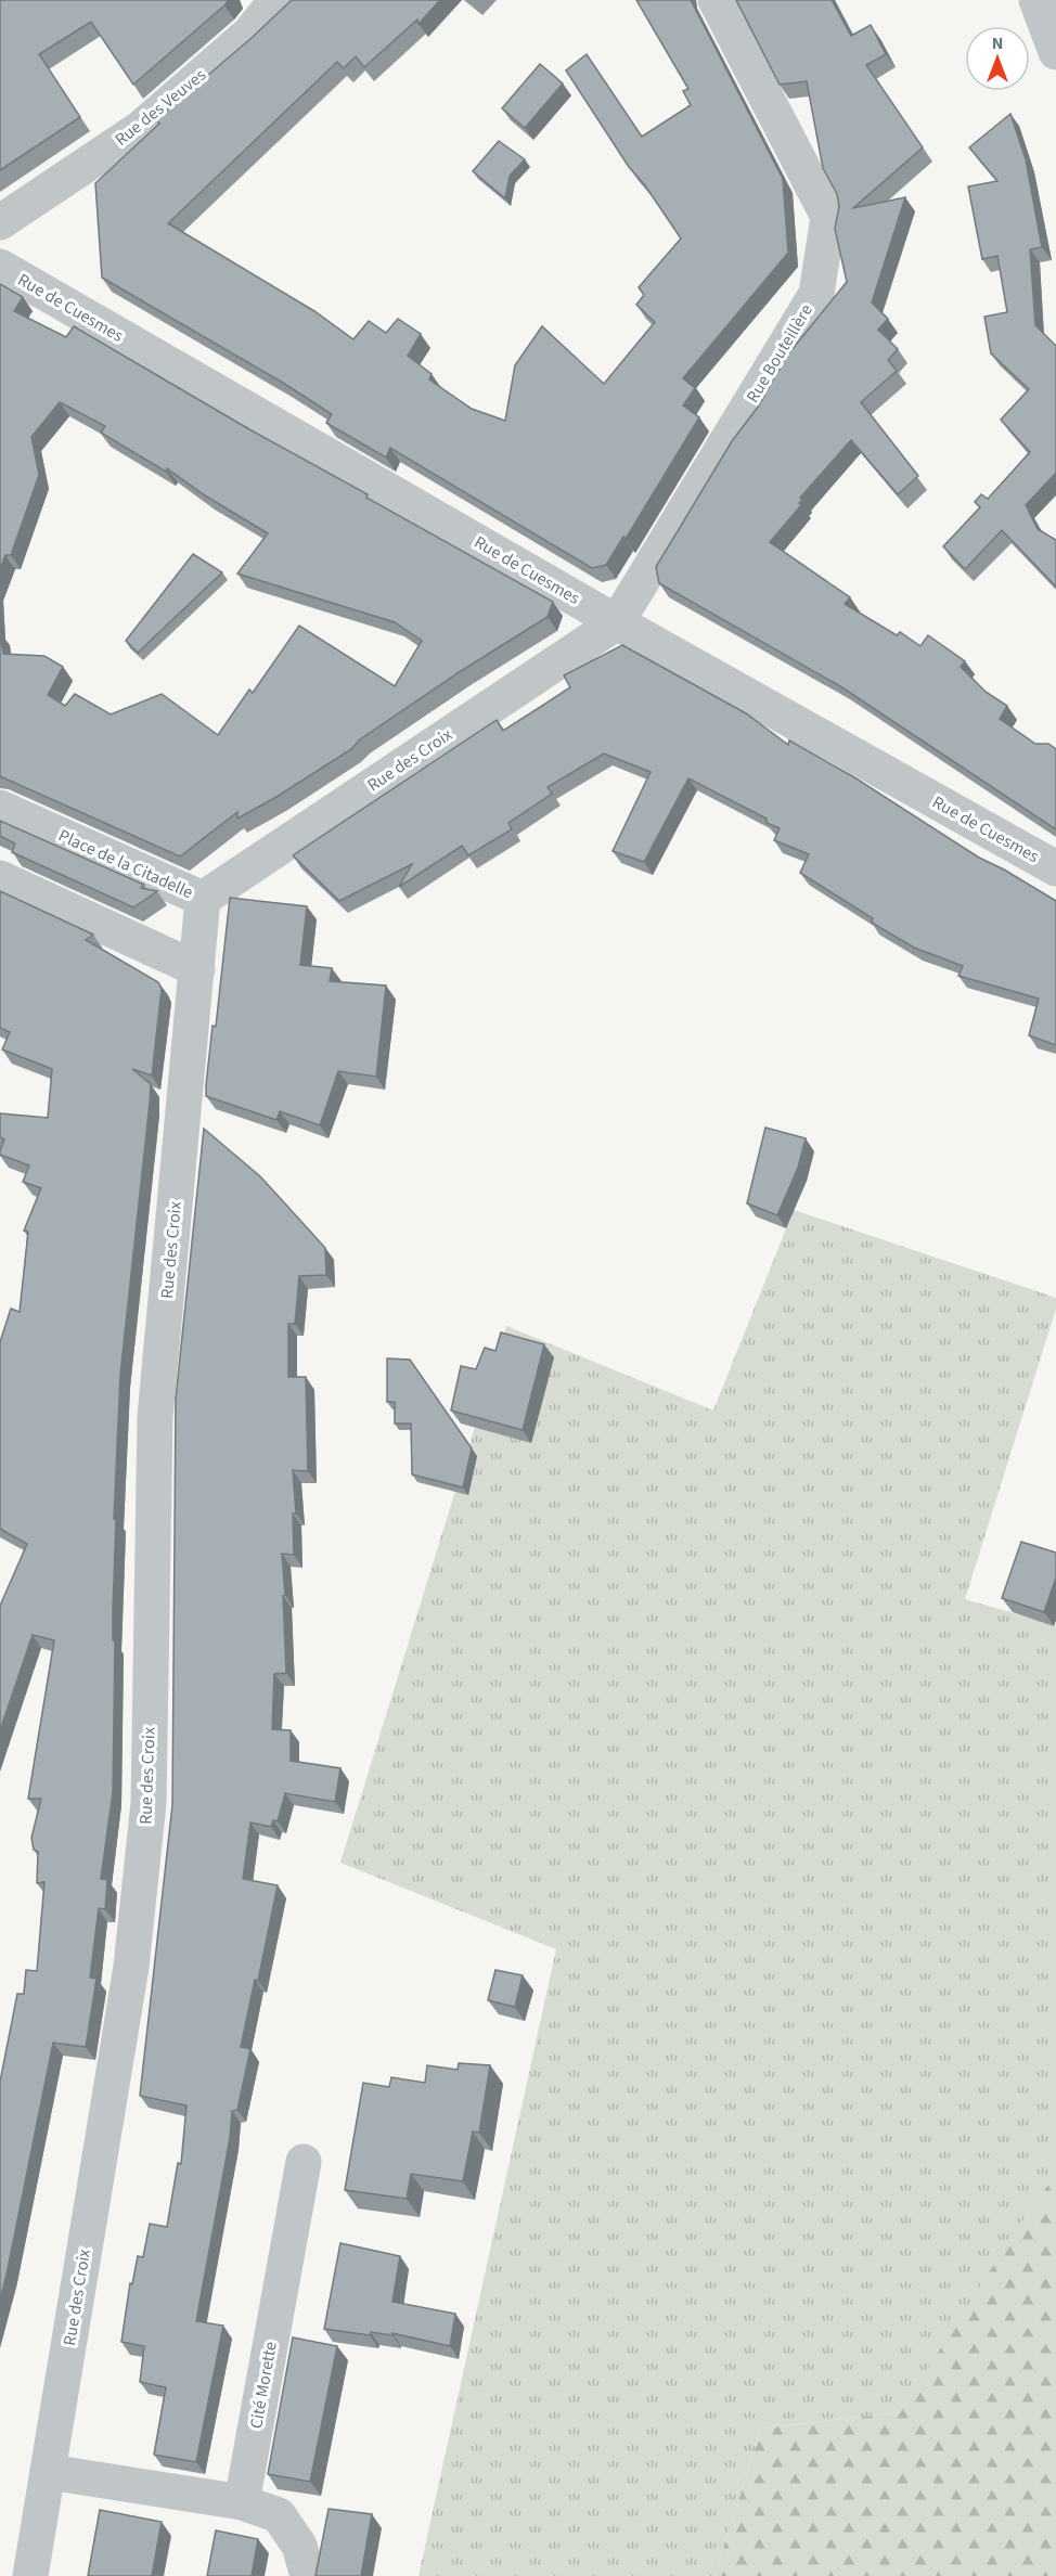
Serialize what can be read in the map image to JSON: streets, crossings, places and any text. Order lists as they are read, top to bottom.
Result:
{
  "streets": {
    "street": [
      "Rue des Veuves",
      "Rue de Cuesmes",
      "Rue Bouteillère",
      "Rue des Croix",
      "Place de la Citadelle",
      "Cité Morette"
    ]
  },
  "crossings": [
    ["Rue de Cuesmes", "Rue Bouteillère"],
    ["Rue de Cuesmes", "Rue des Croix"],
    ["Rue Bouteillère", "Rue des Croix"],
    ["Rue des Croix", "Place de la Citadelle"]
  ],
  "north": "top"
}
